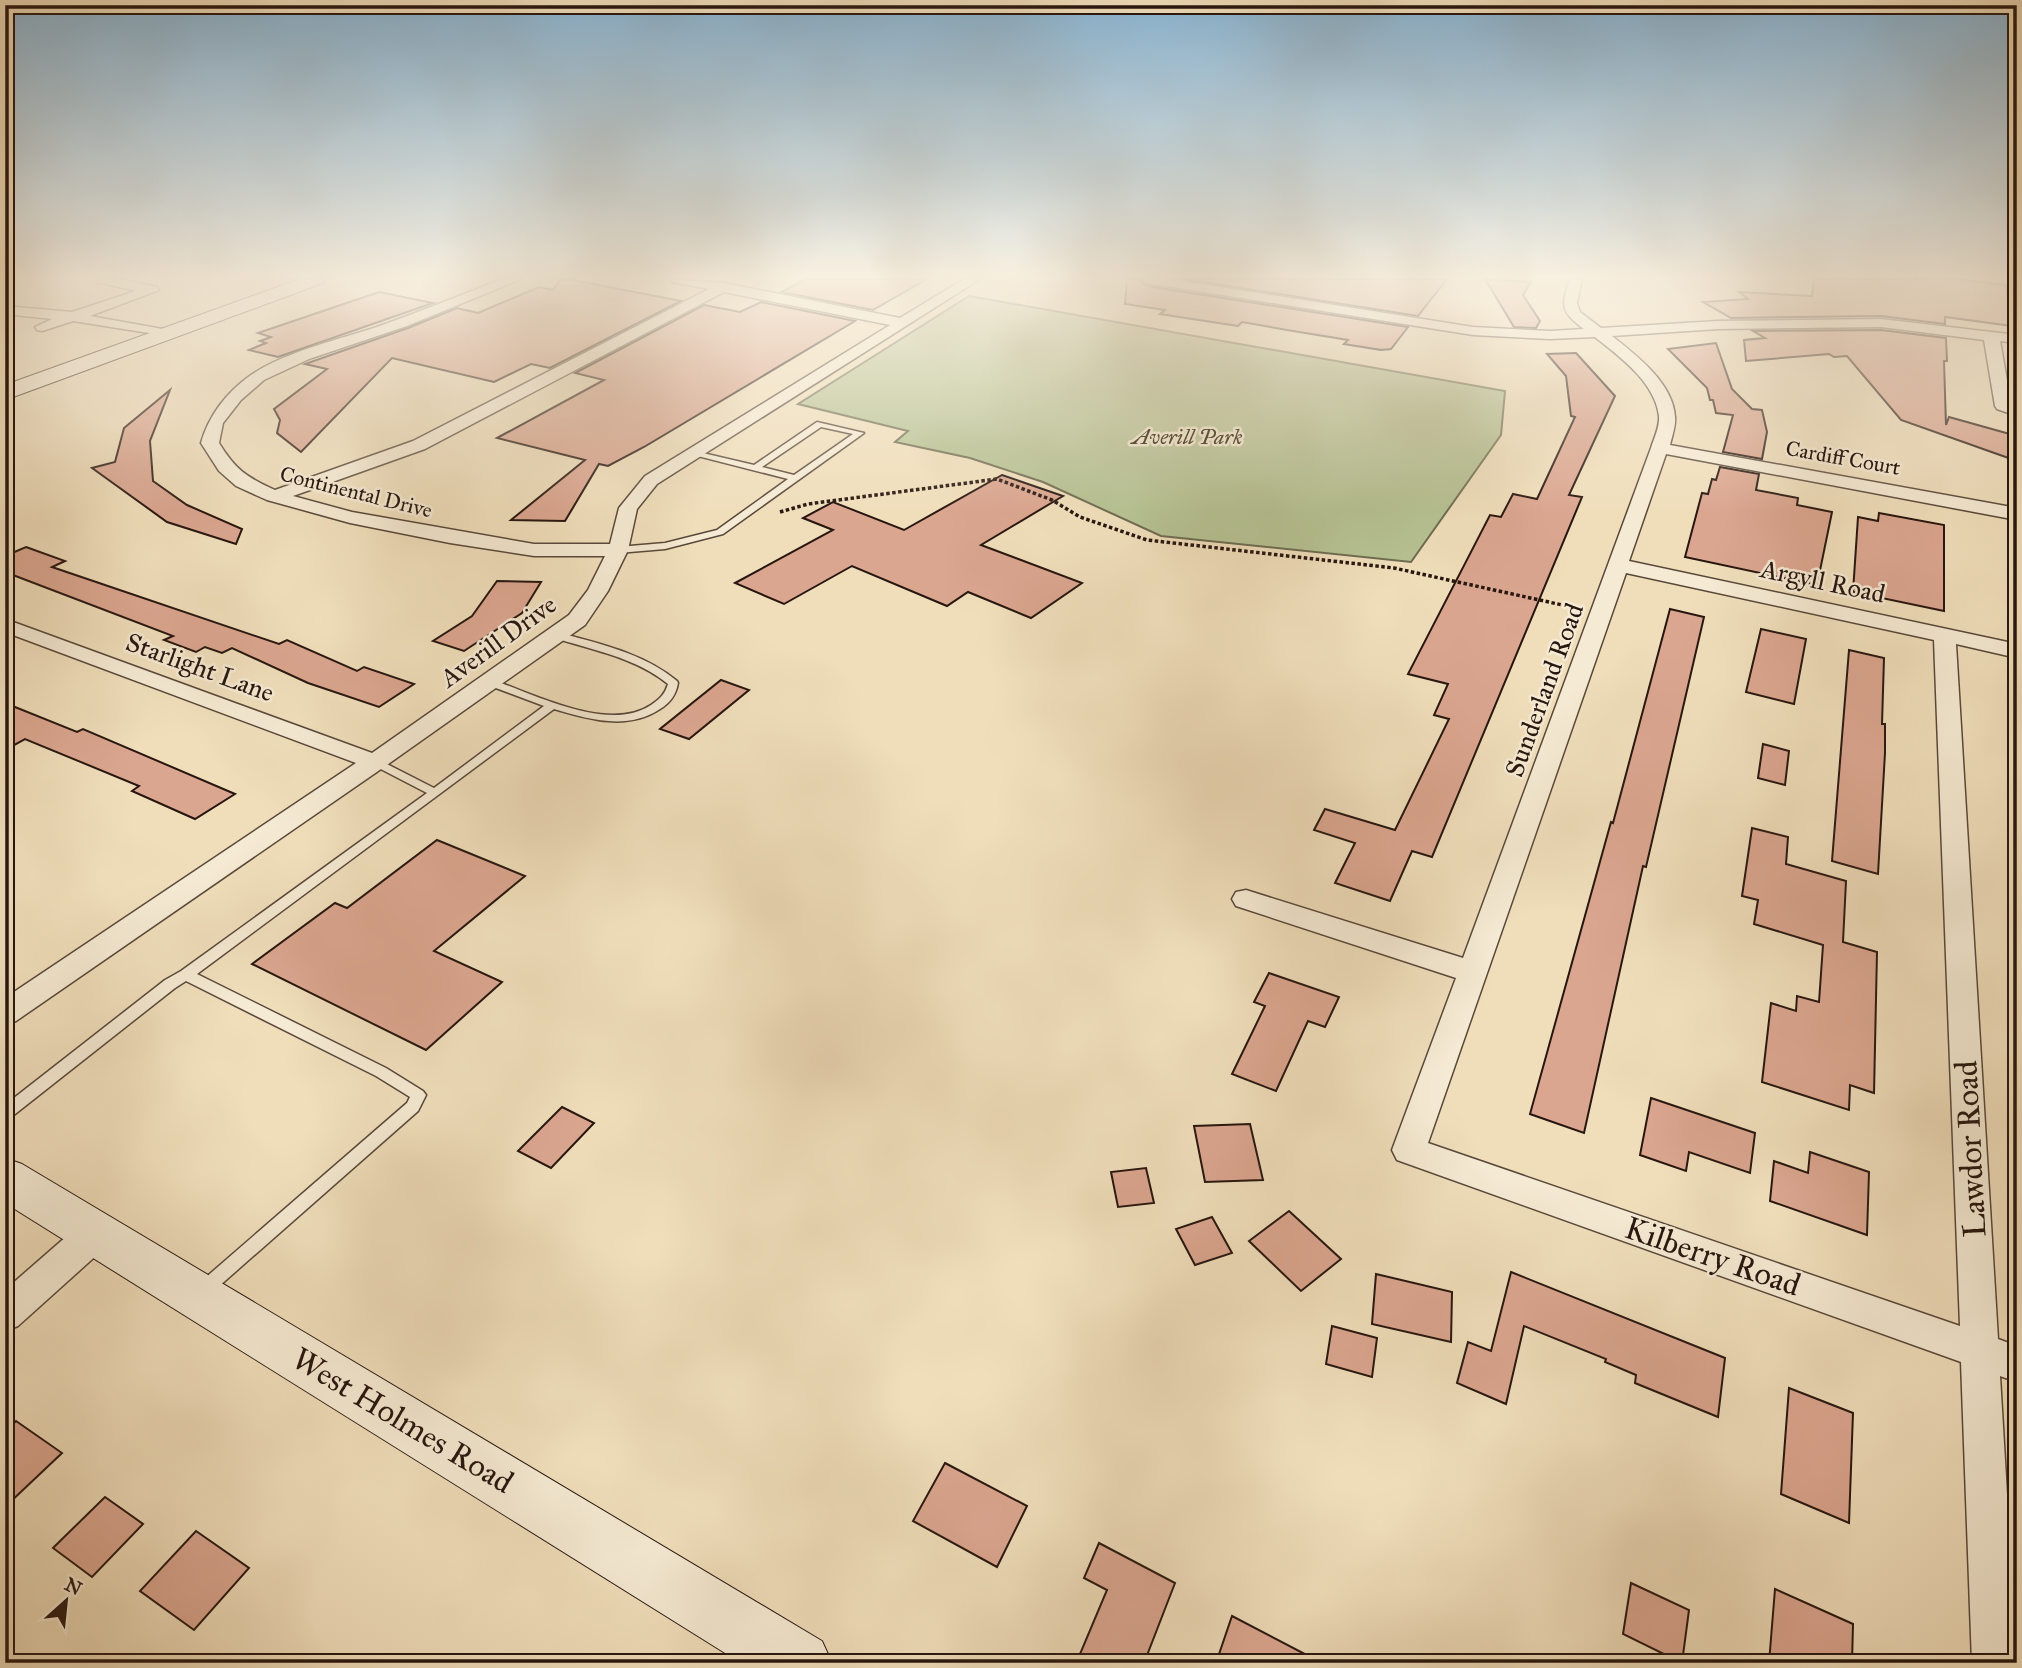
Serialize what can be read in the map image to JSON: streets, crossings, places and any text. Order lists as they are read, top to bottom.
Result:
{
  "streets": {
    "street": [
      "Cardiff Court",
      "Continental Drive",
      "Argyll Road",
      "Averill Drive",
      "Starlight Lane",
      "Sunderland Road",
      "Lawdor Road",
      "Kilberry Road",
      "West Holmes Road"
    ]
  },
  "crossings": [
    ["Cardiff Court", "Sunderland Road"],
    ["Continental Drive", "Averill Drive"],
    ["Argyll Road", "Sunderland Road"],
    ["Argyll Road", "Lawdor Road"],
    ["Averill Drive", "Starlight Lane"],
    ["Sunderland Road", "Kilberry Road"],
    ["Lawdor Road", "Kilberry Road"]
  ],
  "parks": ["Averill Park"],
  "north": "top right"
}
